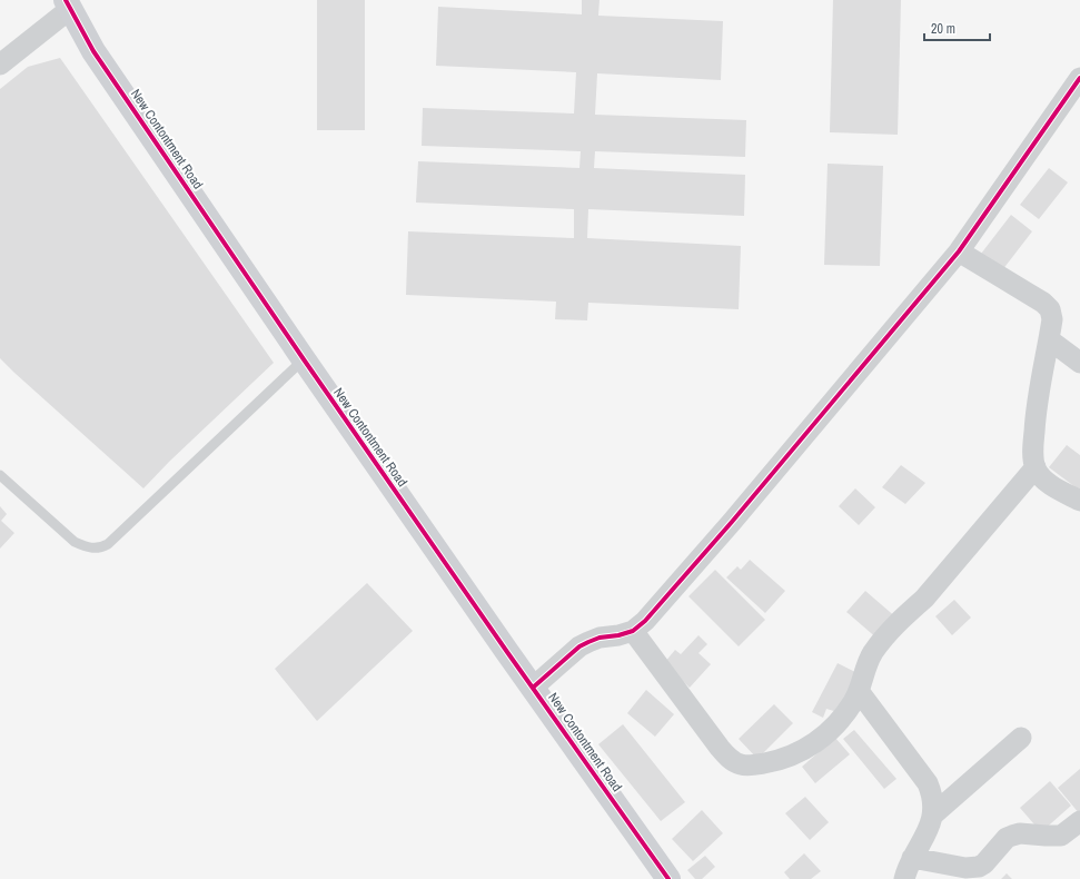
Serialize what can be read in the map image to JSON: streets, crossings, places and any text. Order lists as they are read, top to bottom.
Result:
{
  "streets": {
    "street": ["New Contontment Road"]
  },
  "scale_bar": "20 m"
}
